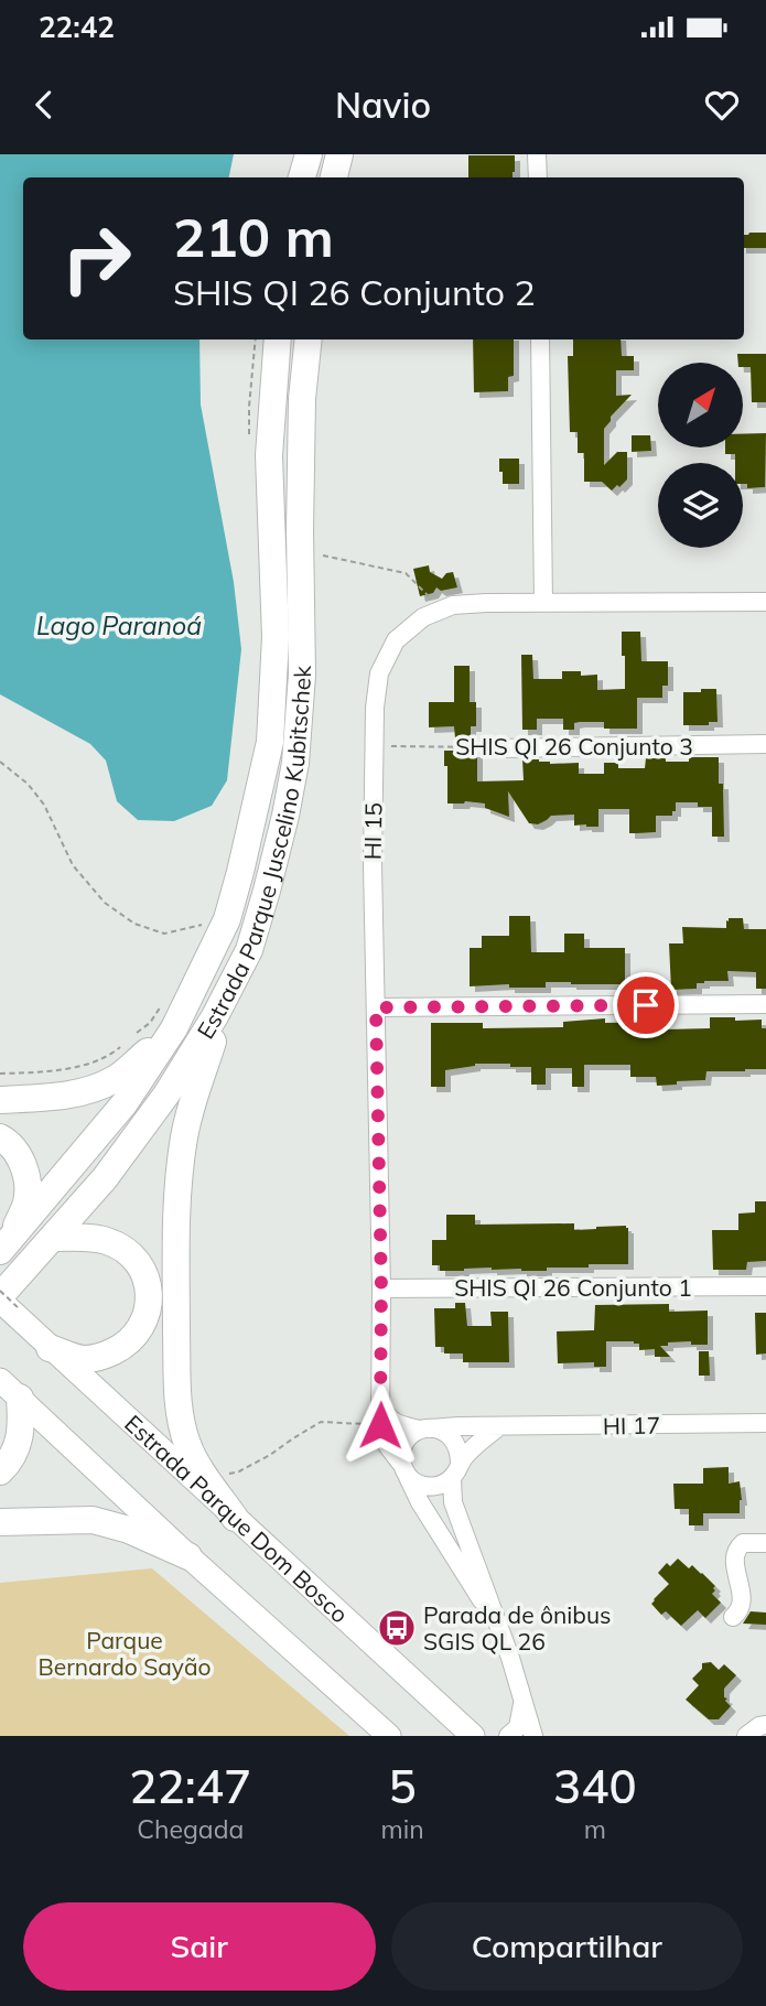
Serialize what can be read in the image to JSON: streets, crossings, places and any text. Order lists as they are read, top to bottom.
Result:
{
  "streets": {
    "highway": ["Estrada Parque Juscelino Kubitschek"],
    "main road": ["Estrada Parque Dom Bosco"],
    "street": [
      "SHIS QI 26 Conjunto 3",
      "HI 15",
      "SHIS QI 26 Conjunto 1",
      "HI 17"
    ]
  },
  "crossings": [
    ["HI 15", "SHIS QI 26 Conjunto 1"],
    ["HI 15", "HI 17"],
    ["Estrada Parque Juscelino Kubitschek", "Estrada Parque Dom Bosco"]
  ],
  "water": ["Lago Paranoá"],
  "parks": ["Parque Bernardo Sayão"],
  "places": {
    "bus stop": ["Parada de ônibus SGIS QL 26"]
  },
  "north": "top right",
  "page": {
    "status": "22:42",
    "header": "Navio",
    "turn": ["210 m", "SHIS QI 26 Conjunto 2"],
    "eta": [
      "22:47",
      "Chegada",
      "5",
      "min",
      "340",
      "m"
    ],
    "buttons": ["Sair", "Compartilhar"]
  }
}
